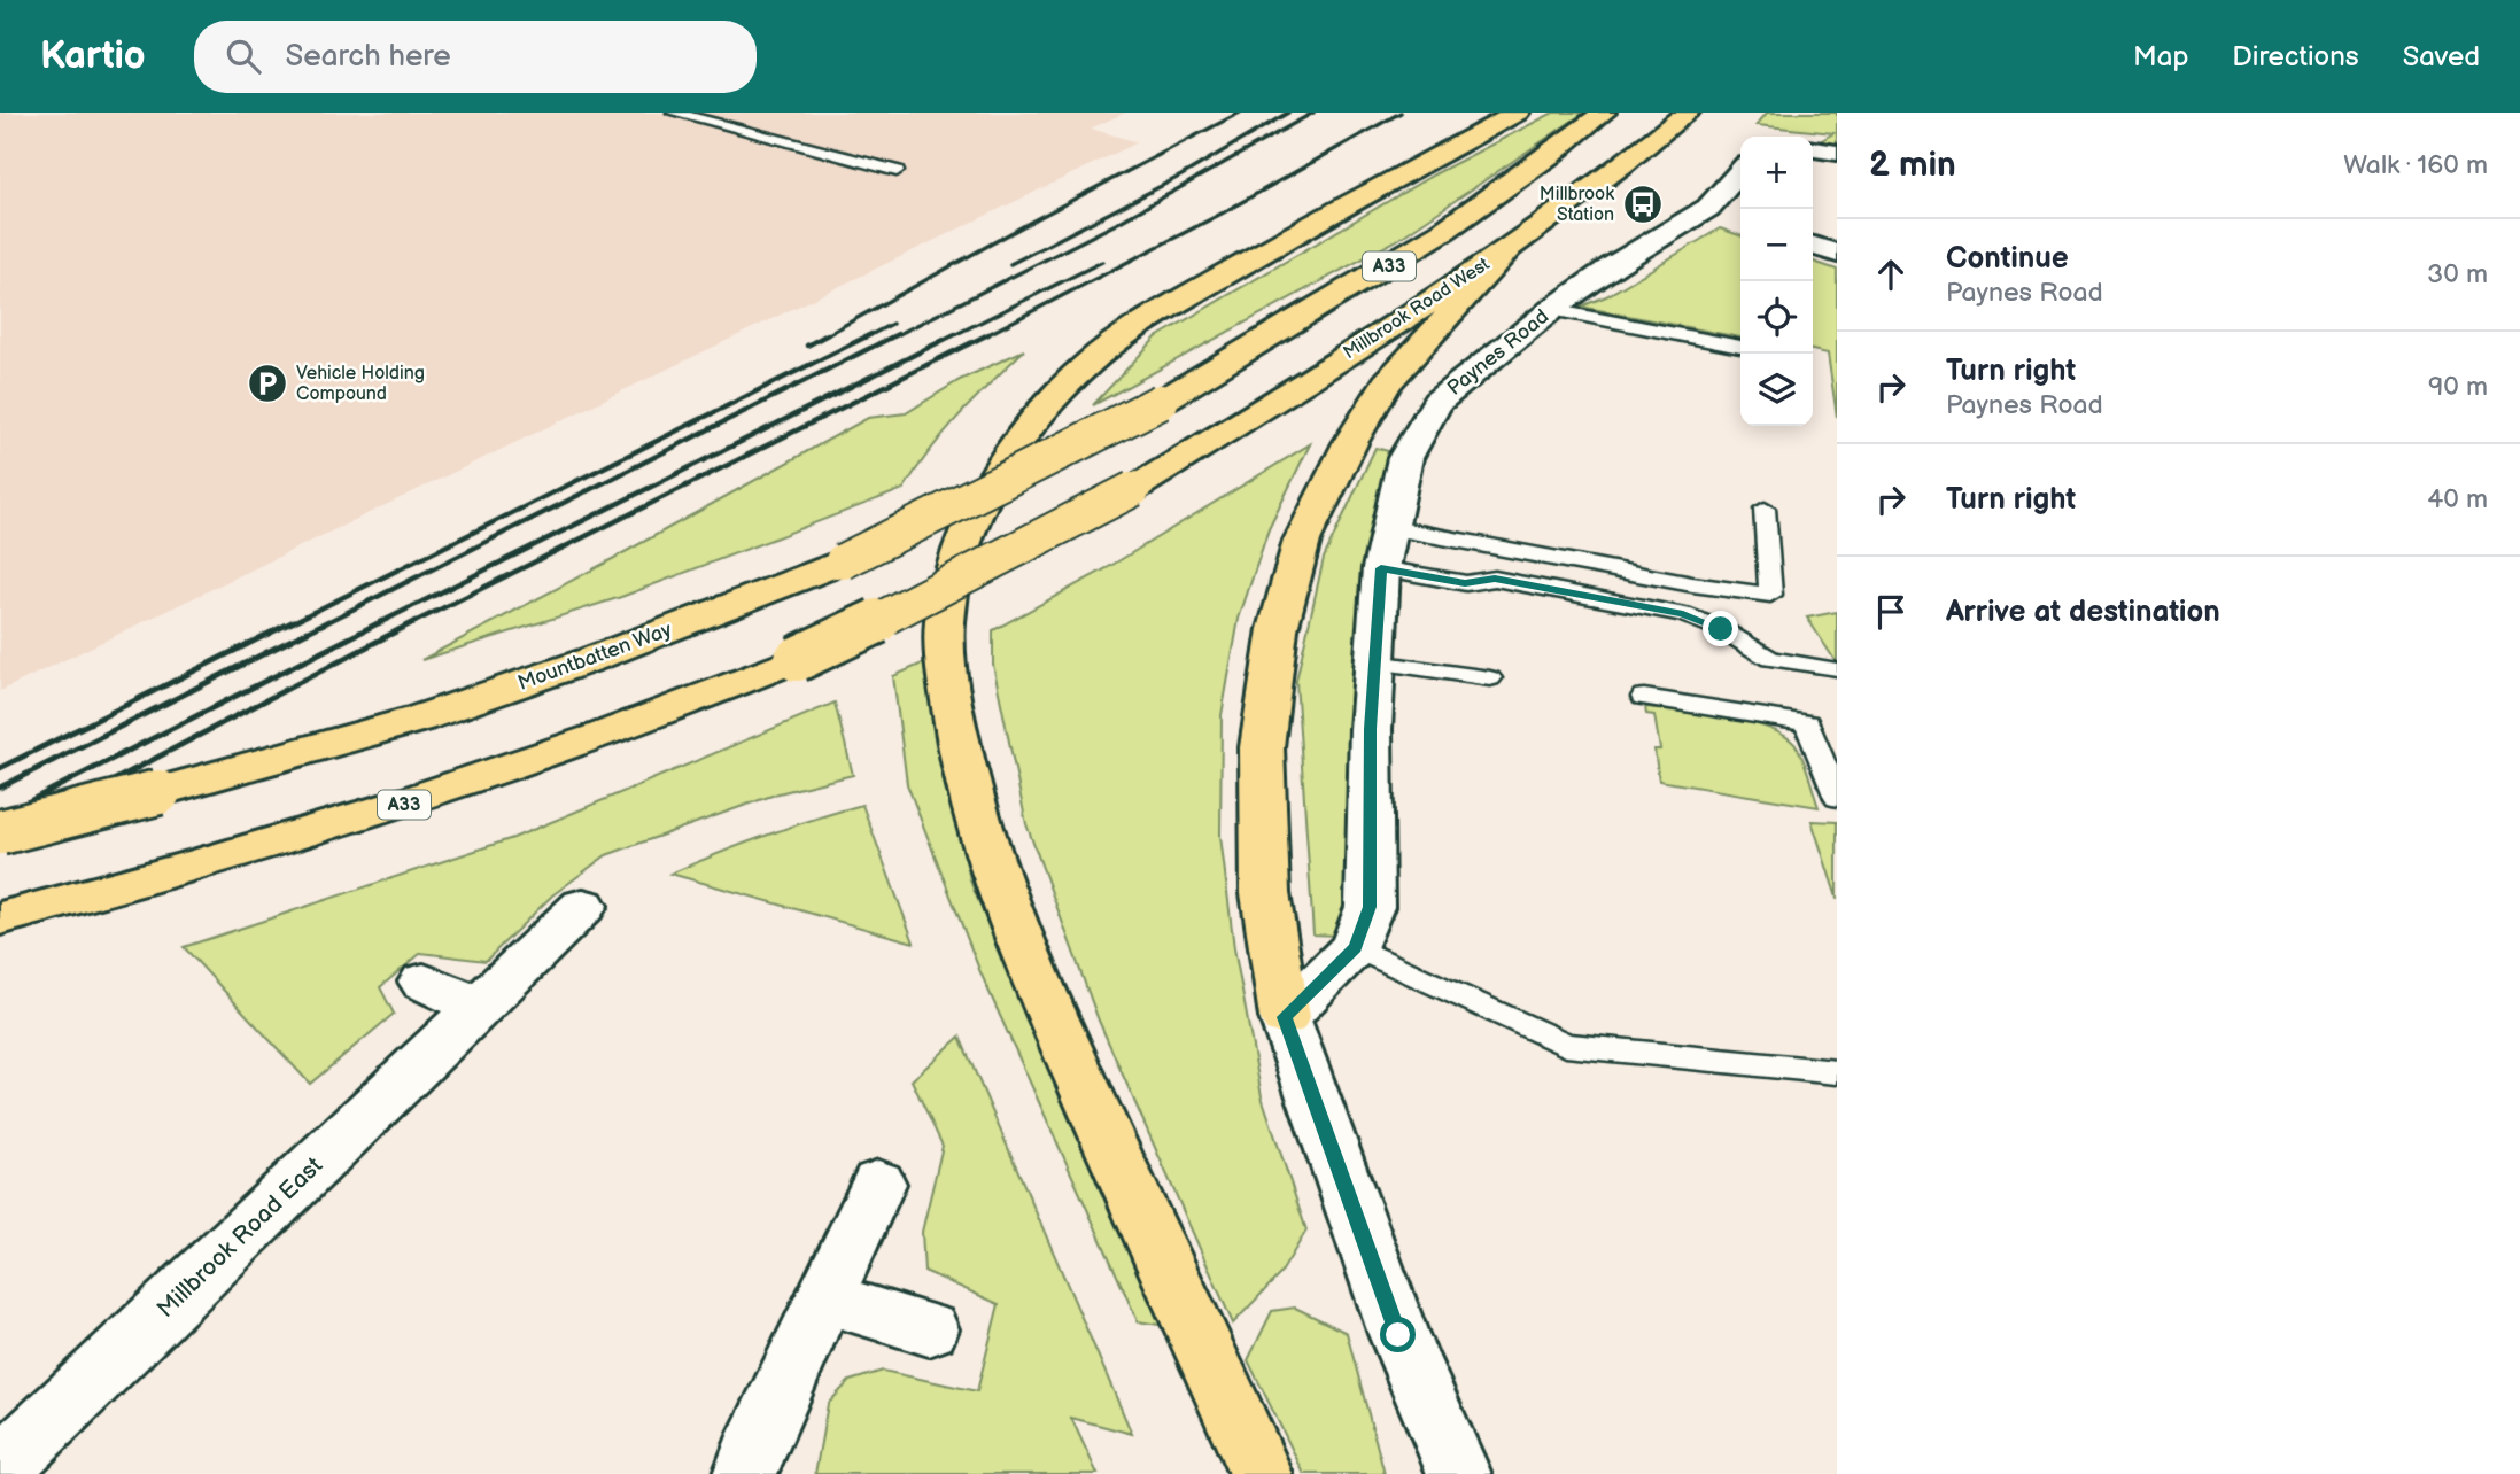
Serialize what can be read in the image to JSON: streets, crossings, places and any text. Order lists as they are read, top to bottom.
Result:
{
  "streets": {
    "highway": ["A33", "Millbrook Road West", "Mountbatten Way"],
    "street": ["Paynes Road", "Millbrook Road East"]
  },
  "places": {
    "bus stop": ["Millbrook Station"],
    "parking": ["Vehicle Holding Compound"]
  },
  "page": {
    "header": "Kartio",
    "search": "Search here",
    "nav": ["Map", "Directions", "Saved"],
    "heading": ["2 min", "Walk · 160 m"],
    "map_buttons": ["+", "−"],
    "list": [
      ["Continue", "Paynes Road", "30 m"],
      ["Turn right", "Paynes Road", "90 m"],
      ["Turn right", "40 m"],
      "Arrive at destination"
    ]
  }
}
